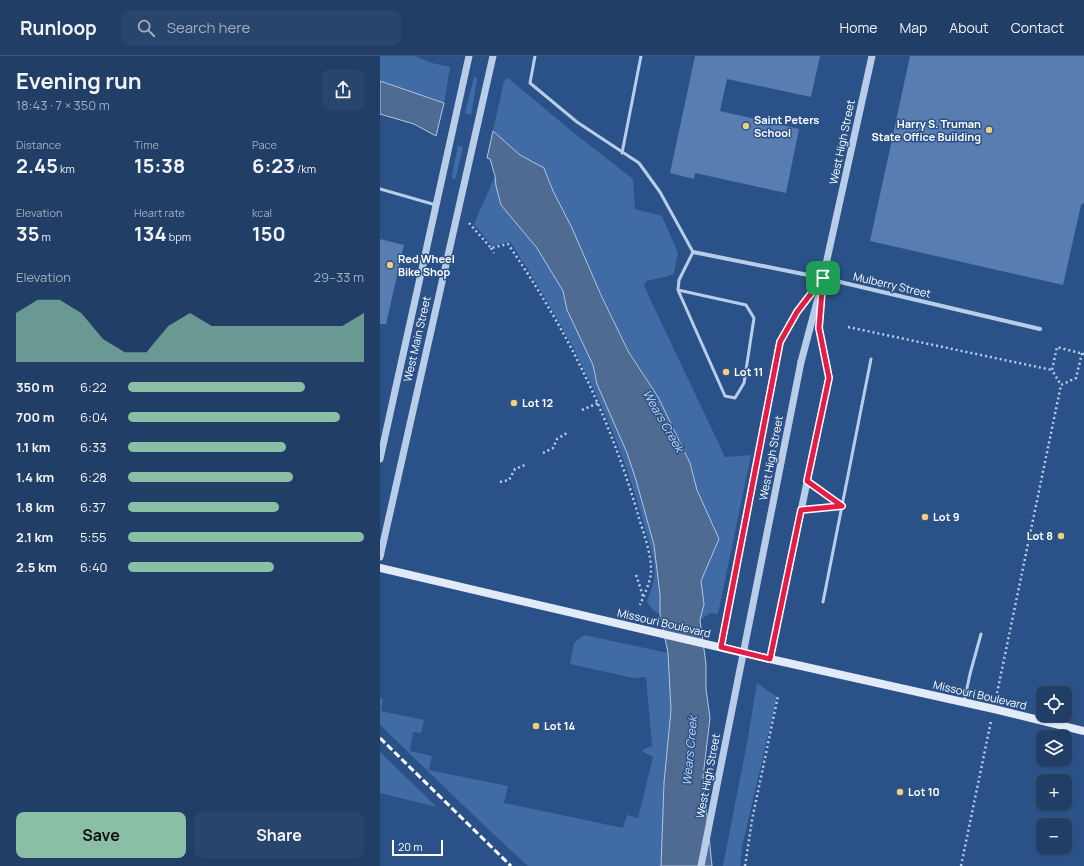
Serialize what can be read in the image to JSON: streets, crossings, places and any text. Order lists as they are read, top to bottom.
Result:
{
  "streets": {
    "main road": ["Missouri Boulevard"],
    "street": ["West High Street", "Mulberry Street", "West Main Street"]
  },
  "crossings": [
    ["West High Street", "Mulberry Street"]
  ],
  "water": ["Wears Creek"],
  "places": [
    "Saint Peters School",
    "Harry S. Truman State Office Building",
    "Red Wheel Bike Shop",
    "Lot 11",
    "Lot 12",
    "Lot 9",
    "Lot 8",
    "Lot 14",
    "Lot 10"
  ],
  "scale_bar": "20 m",
  "page": {
    "header": "Runloop",
    "search": "Search here",
    "nav": [
      "Home",
      "Map",
      "About",
      "Contact"
    ],
    "heading": ["Evening run", "18:43 · 7 × 350 m"],
    "stats": [
      ["Distance", "2.45 km"],
      ["Time", "15:38"],
      ["Pace", "6:23 /km"],
      ["Elevation", "35 m"],
      ["Heart rate", "134 bpm"],
      ["kcal", "150"]
    ],
    "chart": ["Elevation", "29–33 m"],
    "list": [
      {
        "name": "350 m",
        "note": "6:22"
      },
      {
        "name": "700 m",
        "note": "6:04"
      },
      {
        "name": "1.1 km",
        "note": "6:33"
      },
      {
        "name": "1.4 km",
        "note": "6:28"
      },
      {
        "name": "1.8 km",
        "note": "6:37"
      },
      {
        "name": "2.1 km",
        "note": "5:55"
      },
      {
        "name": "2.5 km",
        "note": "6:40"
      }
    ],
    "map_buttons": ["+", "−"],
    "buttons": ["Save", "Share"],
    "scale": "20 m"
  }
}
